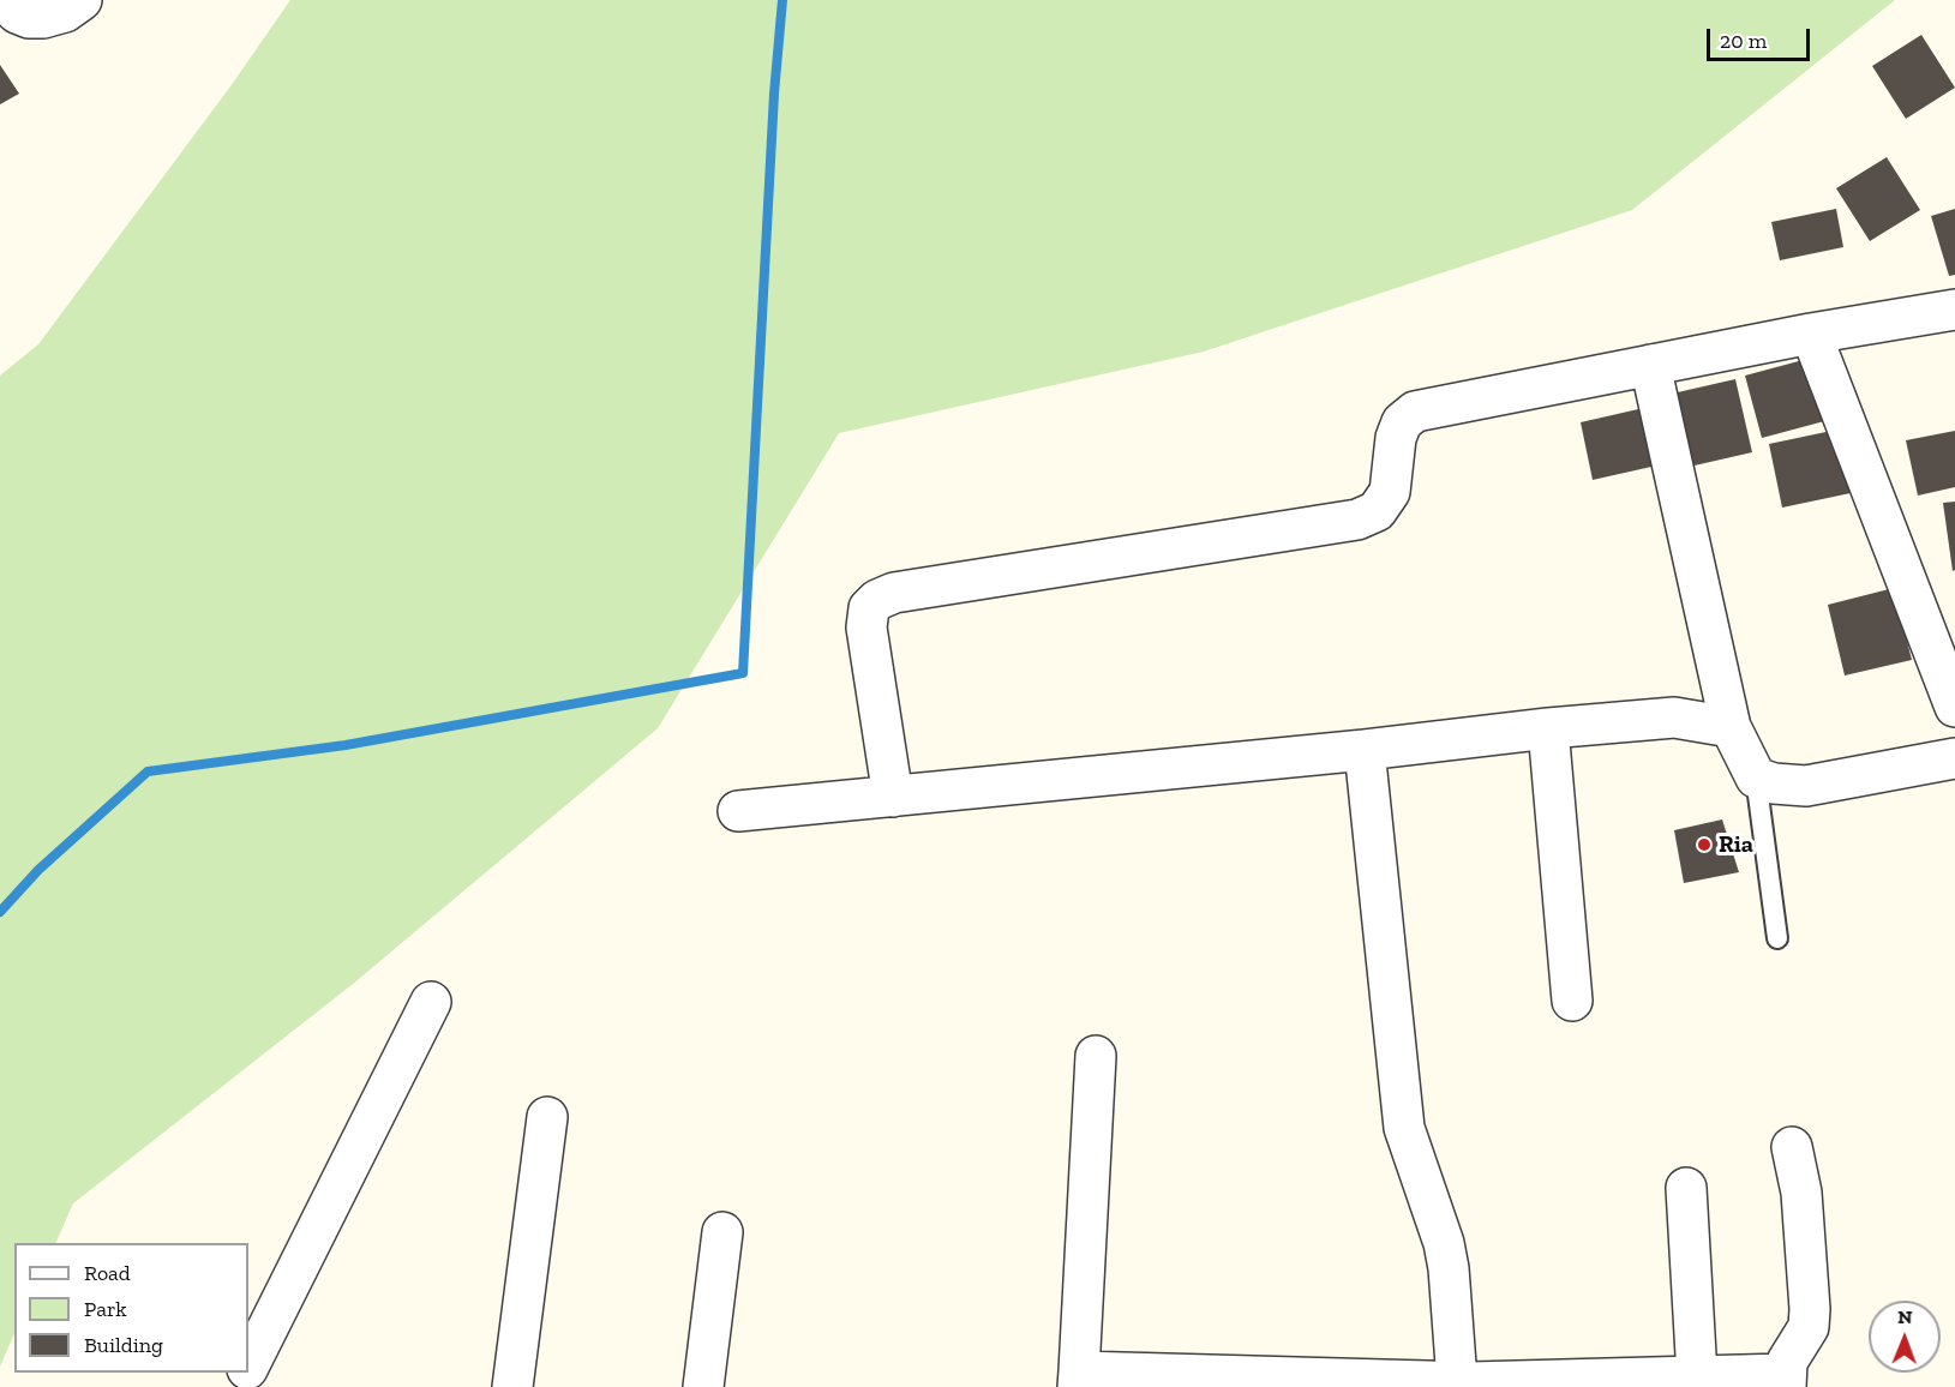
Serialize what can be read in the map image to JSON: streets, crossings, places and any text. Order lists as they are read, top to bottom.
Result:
{
  "places": ["Ria"],
  "legend": ["Road", "Park", "Building"],
  "scale_bar": "20 m",
  "north": "top"
}
